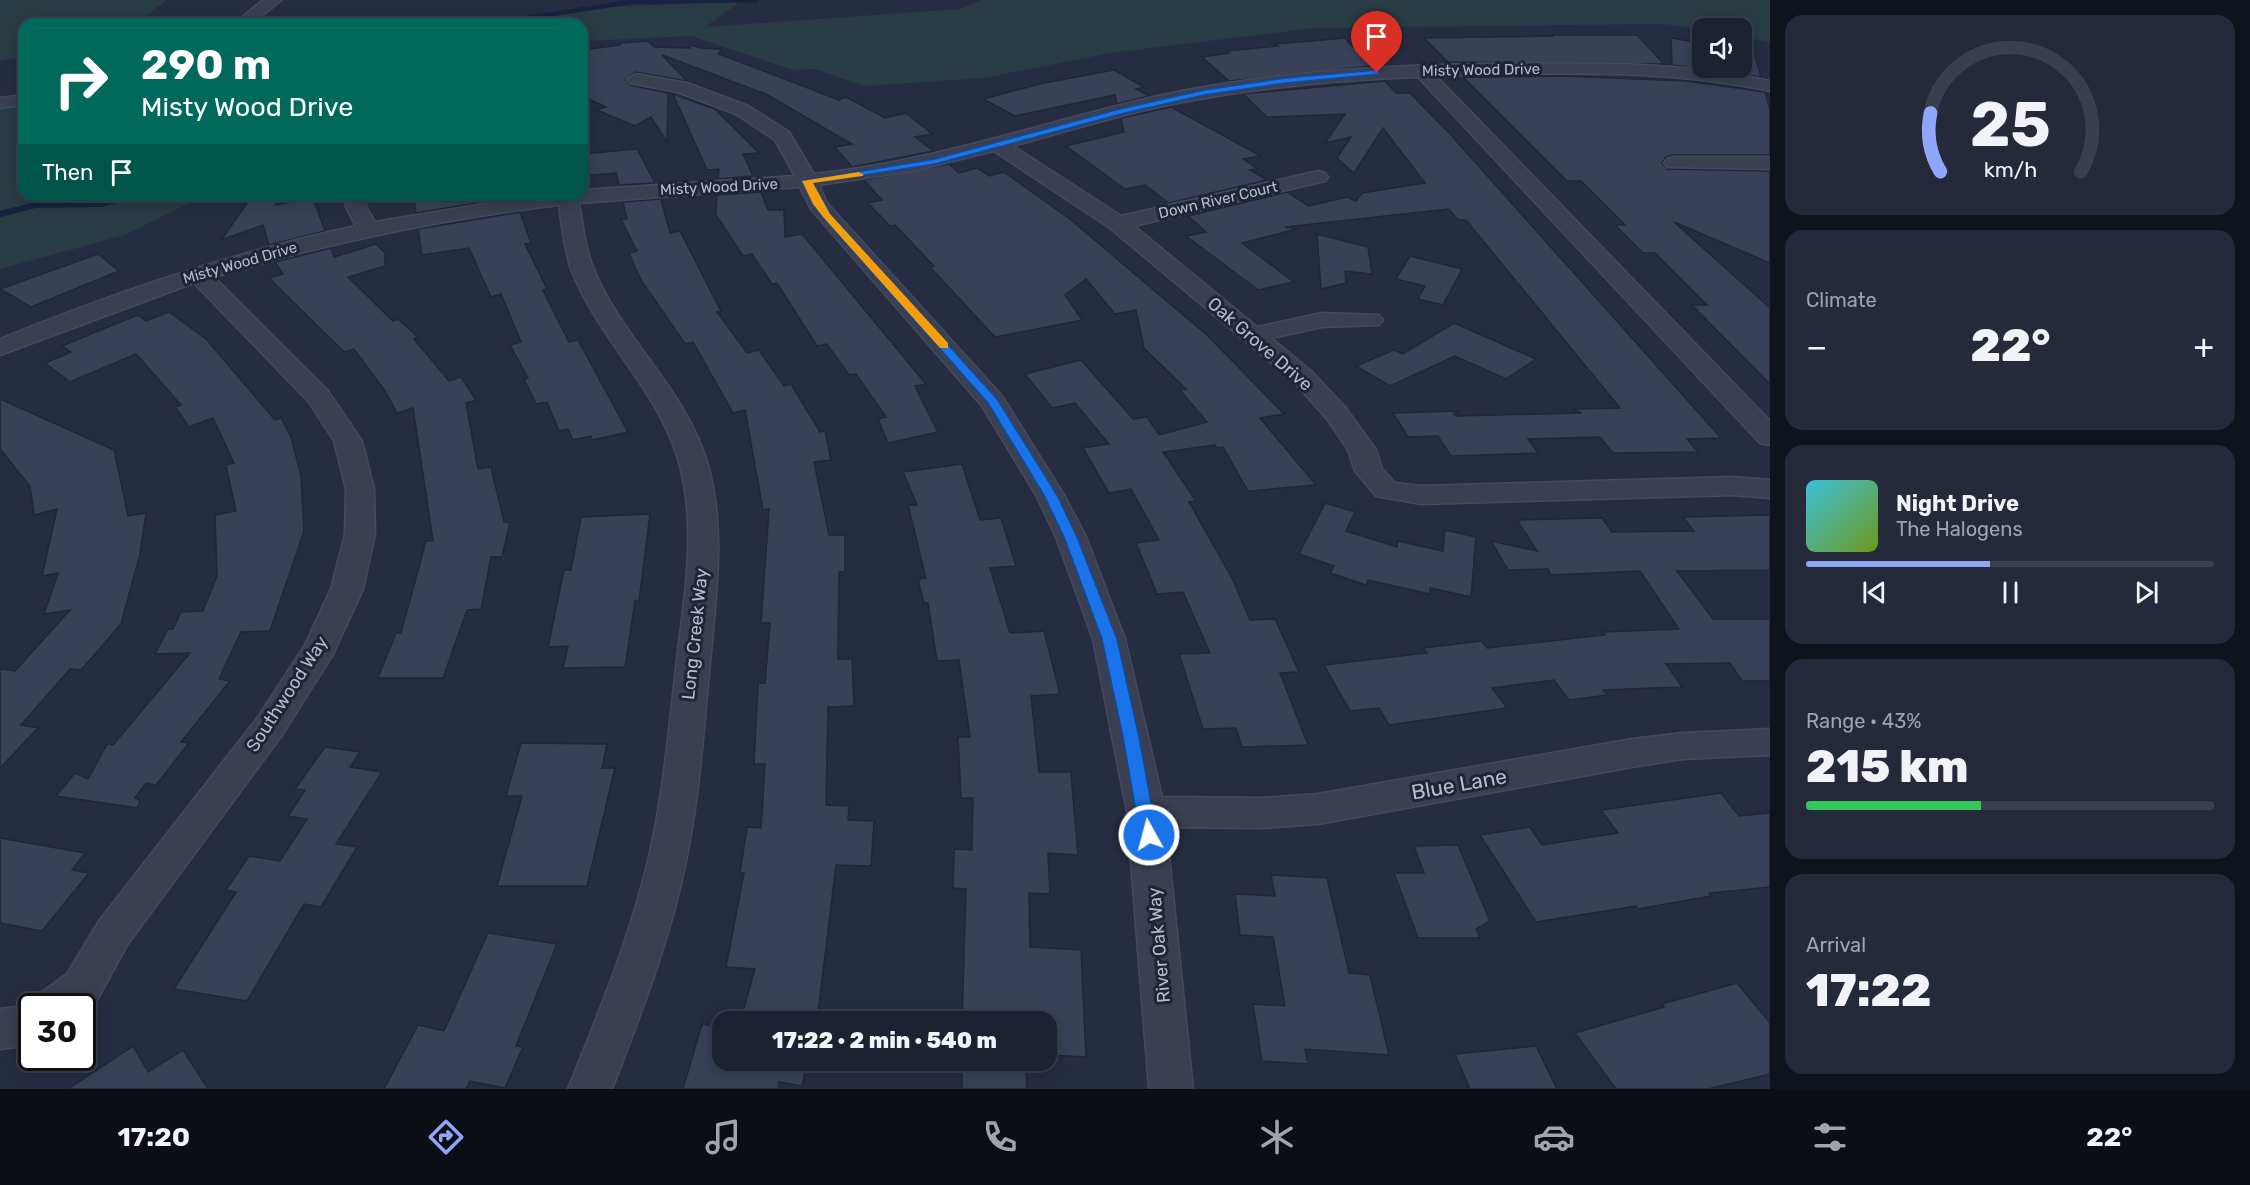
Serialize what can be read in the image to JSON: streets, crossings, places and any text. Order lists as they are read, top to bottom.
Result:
{
  "streets": {
    "street": [
      "Misty Wood Drive",
      "Down River Court",
      "Oak Grove Drive",
      "Long Creek Way",
      "Southwood Way",
      "Blue Lane",
      "River Oak Way"
    ]
  },
  "crossings": [
    ["Misty Wood Drive", "Oak Grove Drive"],
    ["Misty Wood Drive", "Southwood Way"],
    ["Misty Wood Drive", "River Oak Way"],
    ["Down River Court", "Oak Grove Drive"],
    ["Blue Lane", "River Oak Way"]
  ],
  "page": {
    "turn": ["290 m", "Misty Wood Drive"],
    "then": "Then",
    "tile": [
      "Climate",
      ["Range · 43%", "215 km"],
      ["Arrival", "17:22"]
    ],
    "heat": ["−", "22°", "+"],
    "song": ["Night Drive", "The Halogens"],
    "limit": "30",
    "trip": "17:22 · 2 min · 540 m",
    "tabs": ["17:20", "22°"],
    "gauge": ["25", "km/h"]
  }
}
